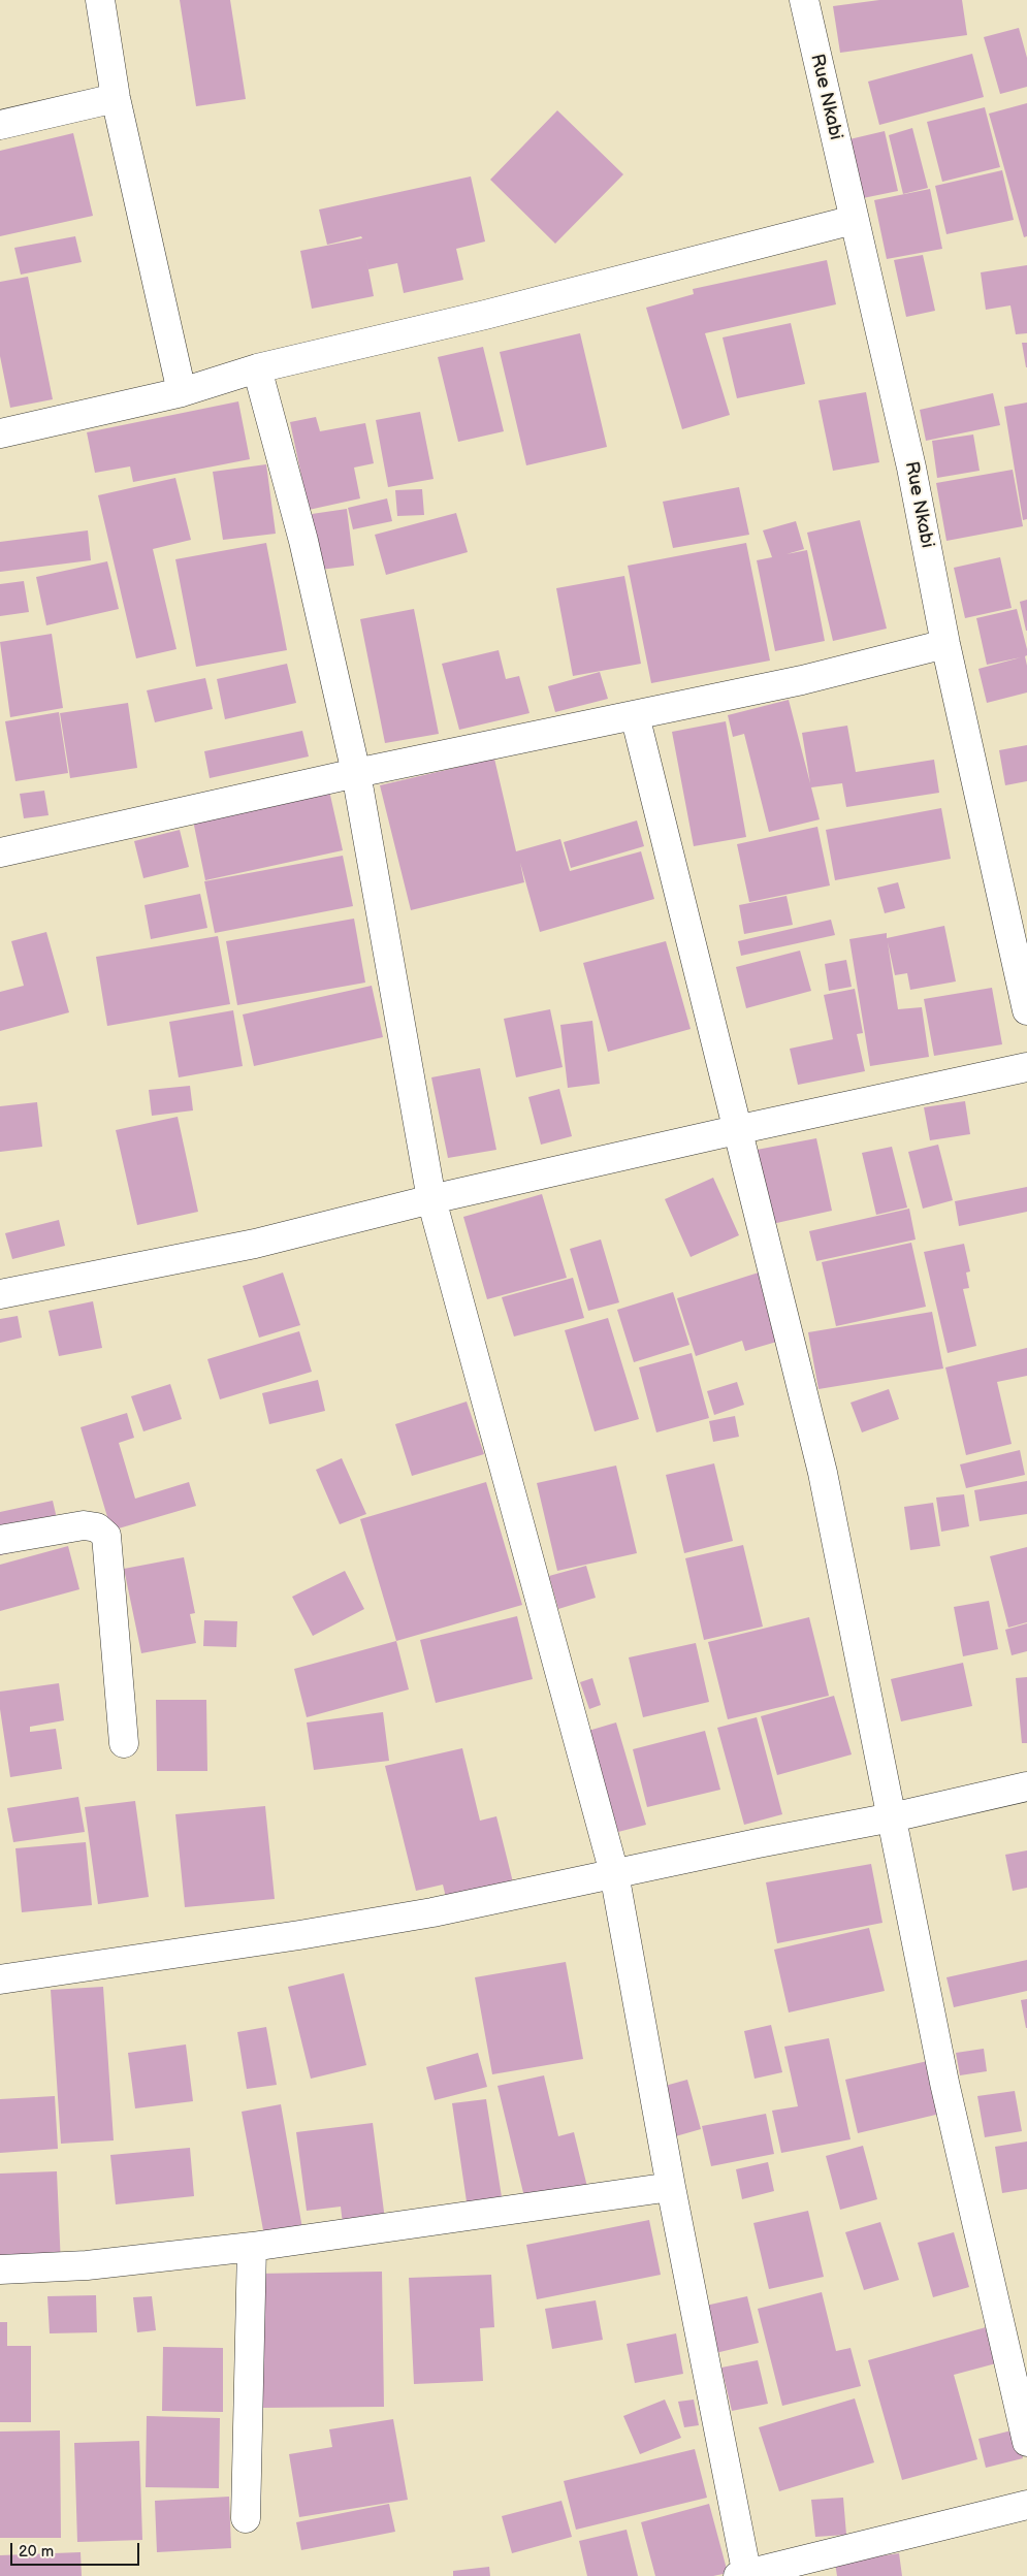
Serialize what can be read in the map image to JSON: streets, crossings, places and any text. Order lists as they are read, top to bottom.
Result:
{
  "streets": {
    "street": ["Rue Nkabi"]
  },
  "scale_bar": "20 m"
}
